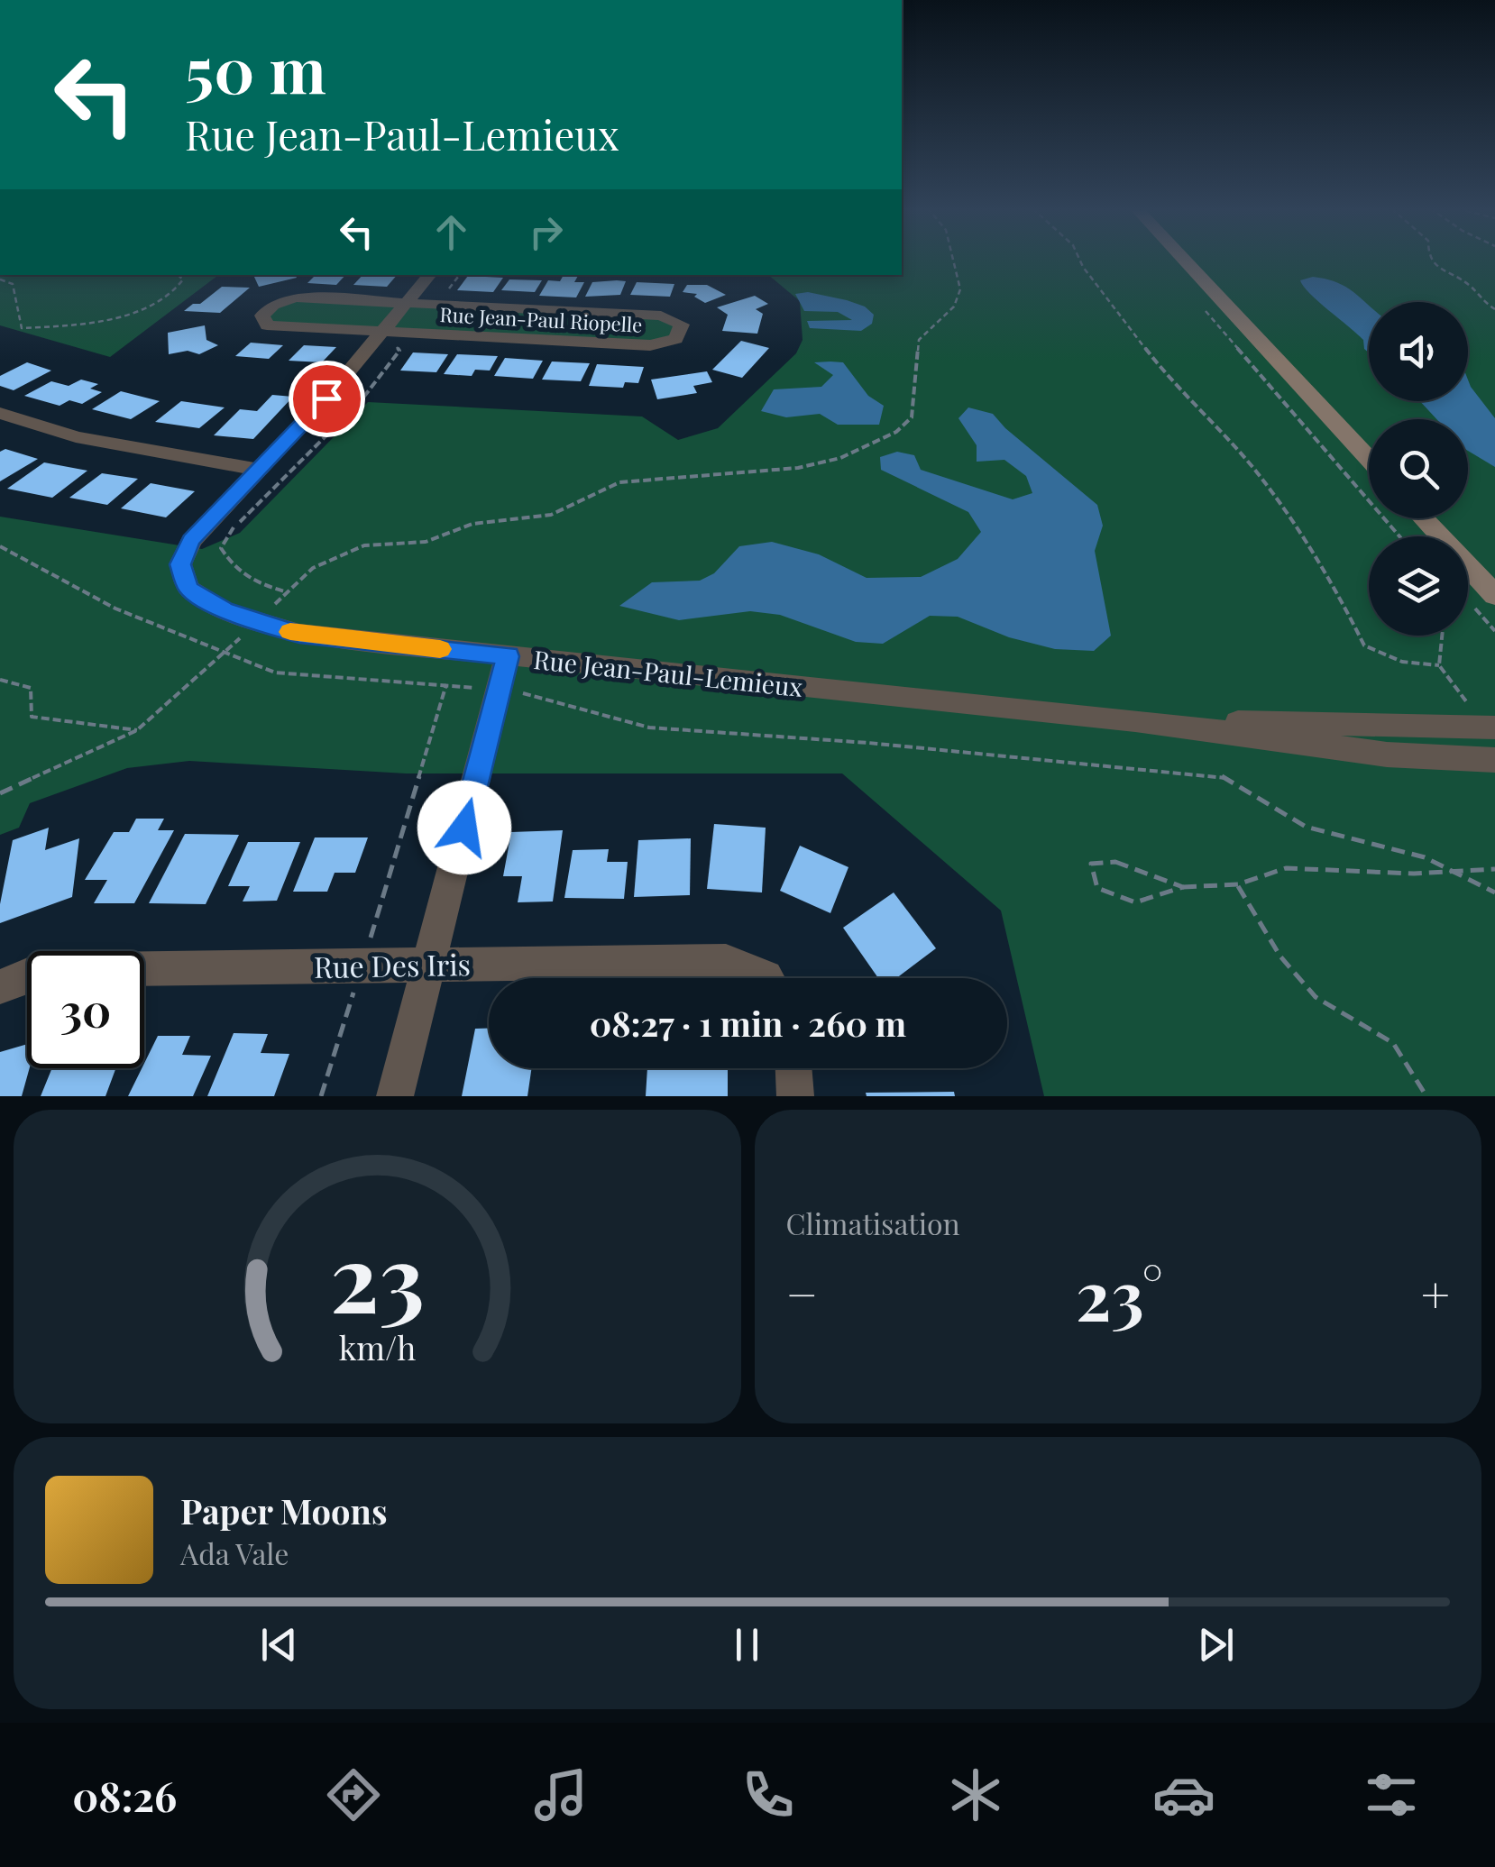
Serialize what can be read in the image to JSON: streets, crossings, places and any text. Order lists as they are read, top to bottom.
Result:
{
  "streets": {
    "street": ["Rue Jean-Paul Riopelle", "Rue Jean-Paul-Lemieux", "Rue Des Iris"]
  },
  "crossings": [
    ["Rue Jean-Paul Riopelle", "Rue Jean-Paul-Lemieux"]
  ],
  "page": {
    "turn": ["50 m", "Rue Jean-Paul-Lemieux"],
    "limit": "30",
    "trip": "08:27 · 1 min · 260 m",
    "tile": "Climatisation",
    "heat": ["−", "23°", "+"],
    "song": ["Paper Moons", "Ada Vale"],
    "tabs": "08:26",
    "gauge": ["23", "km/h"]
  }
}
